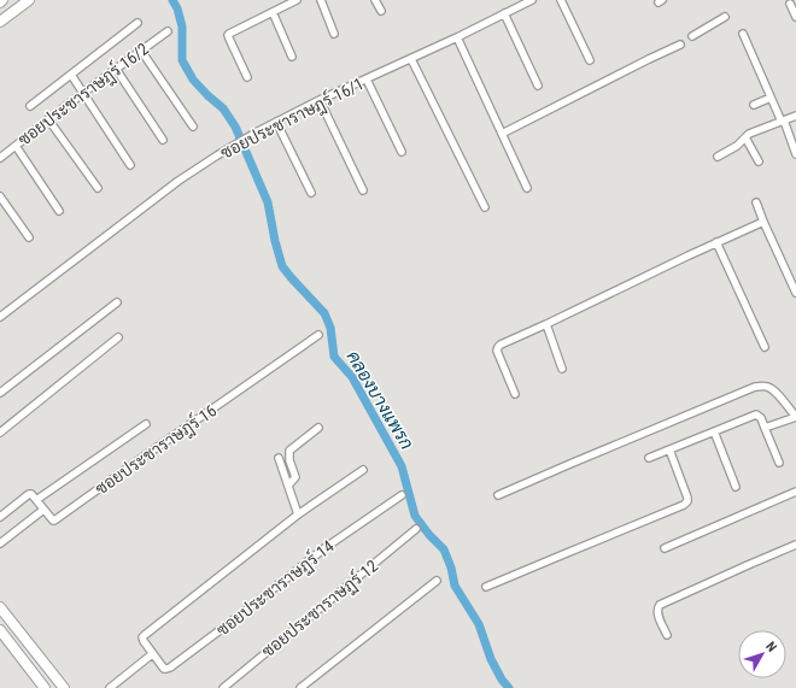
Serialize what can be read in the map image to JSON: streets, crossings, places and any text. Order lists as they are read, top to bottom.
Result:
{
  "streets": {
    "street": [
      "ซอยประชาราษฎร์ 16/2",
      "ซอยประชาราษฎร์ 16/1",
      "ซอยประชาราษฎร์ 16",
      "ซอยประชาราษฏร์ 14",
      "ซอยประชาราษฏร์ 12"
    ]
  },
  "water": ["คลองบางแพรก"],
  "north": "top right"
}
